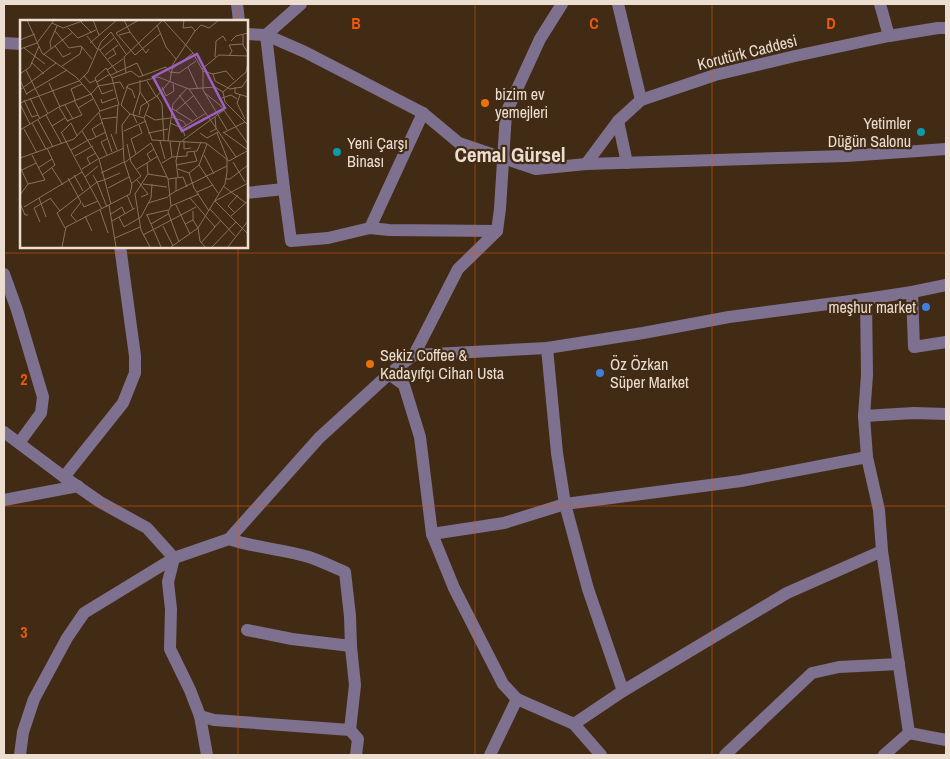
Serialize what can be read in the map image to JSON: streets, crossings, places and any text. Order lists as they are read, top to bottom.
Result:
{
  "streets": {
    "street": ["Korutürk Caddesi"]
  },
  "districts": ["Cemal Gürsel"],
  "places": [
    "bizim ev yemejleri",
    "Yetimler Düğün Salonu",
    "Yeni Çarşı Binası",
    "meşhur market",
    "Sekiz Coffee & Kadayıfçı Cihan Usta",
    "Öz Özkan Süper Market"
  ],
  "grid": {
    "columns": ["B", "C", "D"],
    "rows": ["2", "3"]
  }
}
